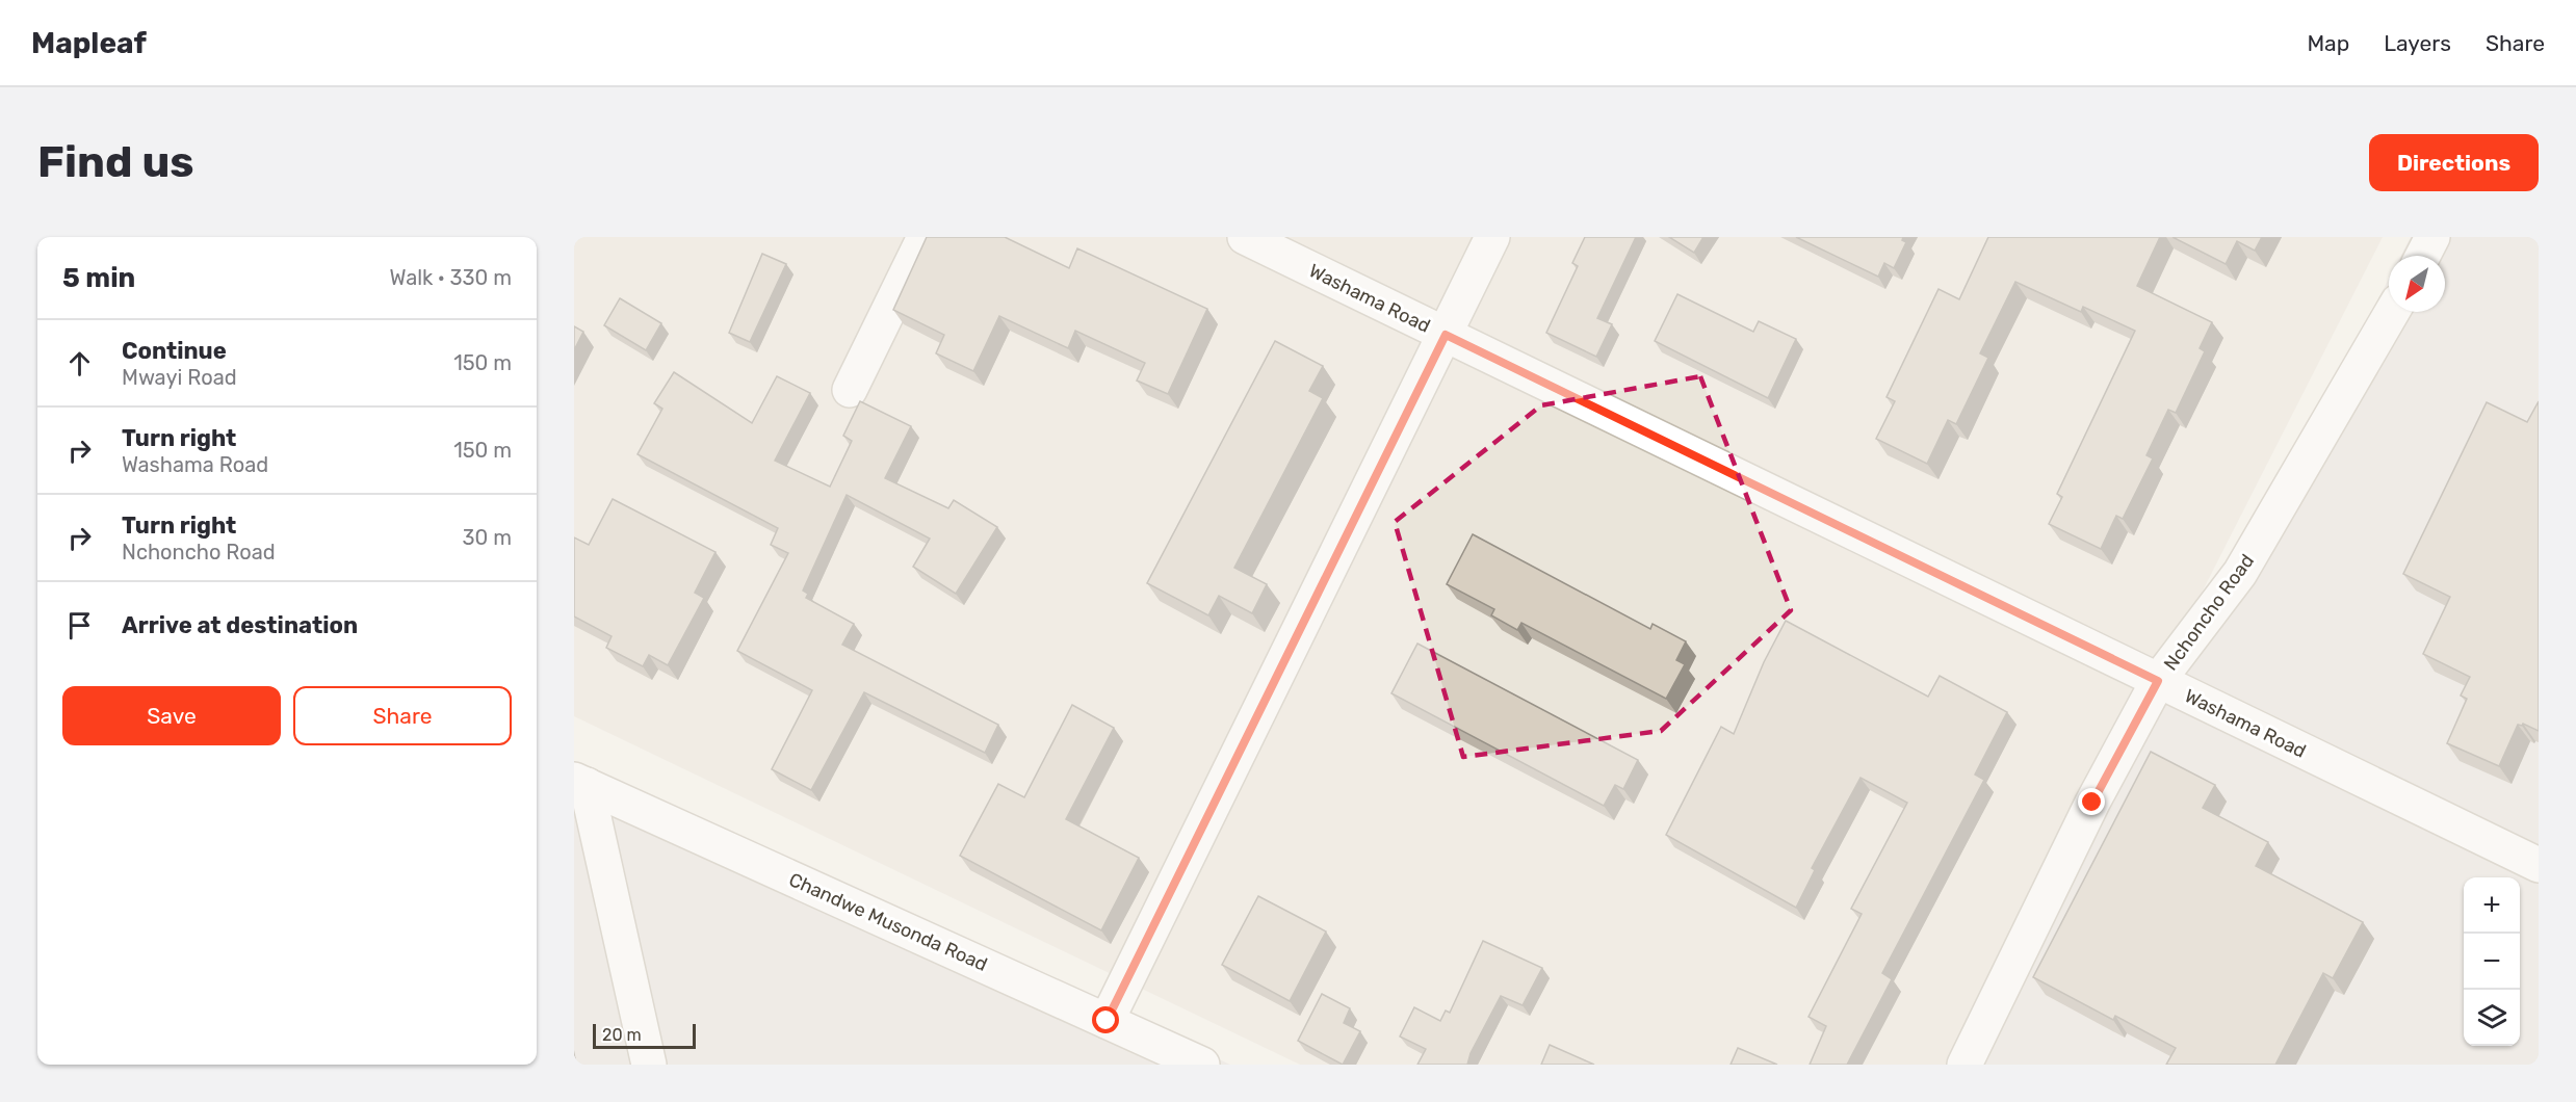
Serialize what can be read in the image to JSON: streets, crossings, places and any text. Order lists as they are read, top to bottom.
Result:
{
  "streets": {
    "street": ["Washama Road", "Nchoncho Road", "Chandwe Musonda Road"]
  },
  "crossings": [
    ["Washama Road", "Nchoncho Road"]
  ],
  "scale_bar": "20 m",
  "north": "bottom left",
  "page": {
    "header": "Mapleaf",
    "nav": ["Map", "Layers", "Share"],
    "buttons": [
      "Directions",
      ["Save", "Share"]
    ],
    "title": "Find us",
    "heading": ["5 min", "Walk · 330 m"],
    "list": [
      ["Continue", "Mwayi Road", "150 m"],
      ["Turn right", "Washama Road", "150 m"],
      ["Turn right", "Nchoncho Road", "30 m"],
      "Arrive at destination"
    ],
    "map_buttons": ["+", "−"],
    "scale": "20 m"
  }
}
